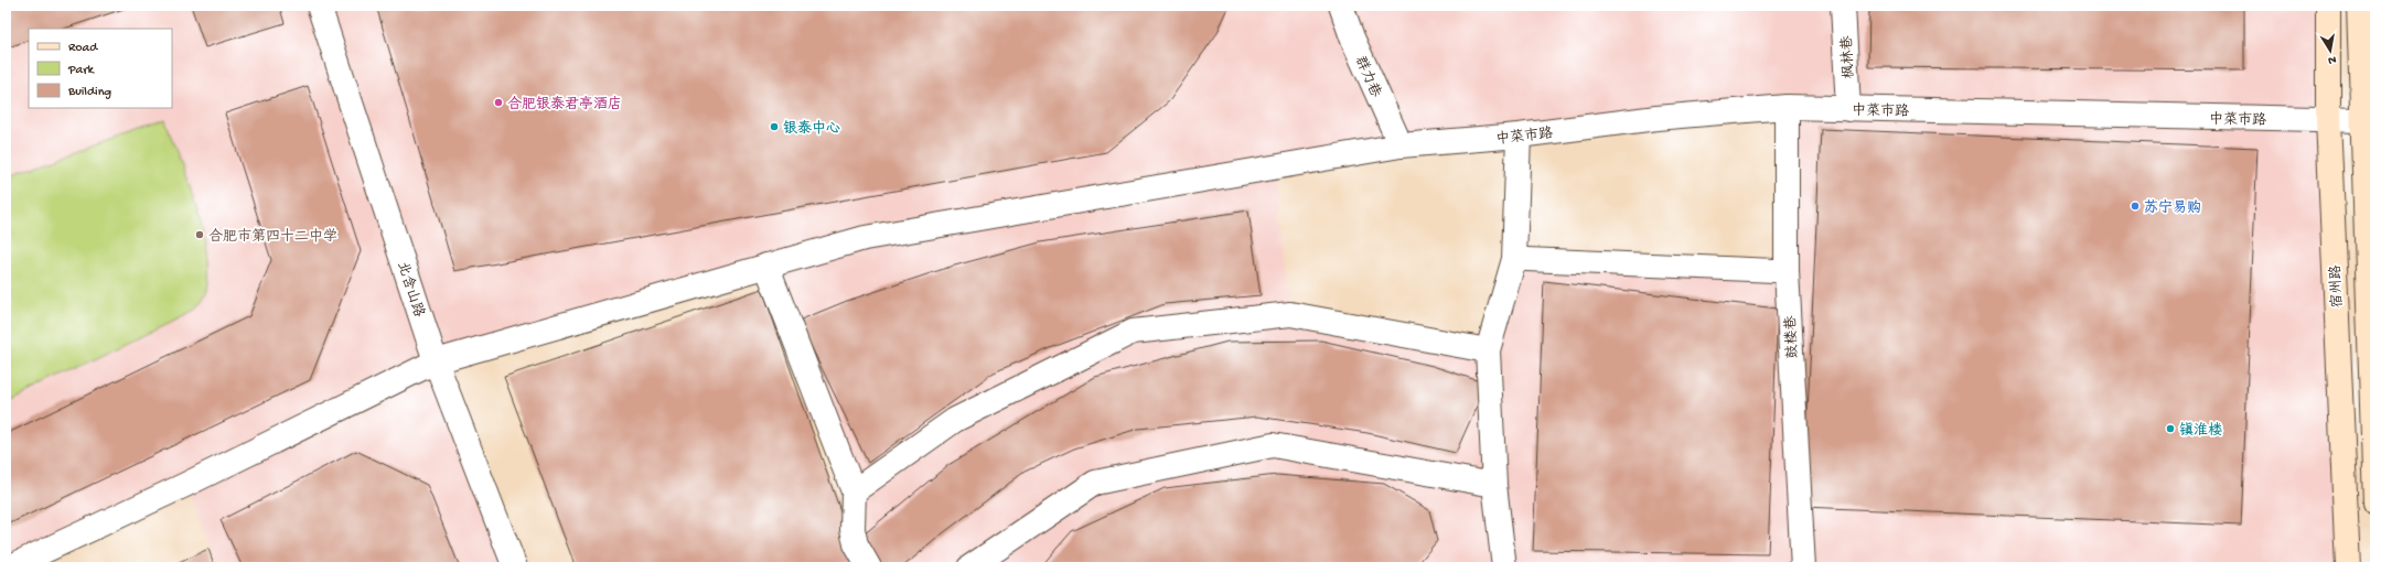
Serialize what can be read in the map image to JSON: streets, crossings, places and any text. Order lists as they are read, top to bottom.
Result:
{
  "streets": {
    "main road": ["宿州路"],
    "street": [
      "枫林巷",
      "群力巷",
      "中菜市路",
      "北含山路",
      "鼓楼巷"
    ]
  },
  "crossings": [
    ["枫林巷", "中菜市路"],
    ["群力巷", "中菜市路"],
    ["中菜市路", "宿州路"],
    ["中菜市路", "北含山路"],
    ["中菜市路", "鼓楼巷"]
  ],
  "places": [
    "合肥银泰君亭酒店",
    "银泰中心",
    "苏宁易购",
    "合肥市第四十二中学",
    "镇淮楼"
  ],
  "legend": ["Road", "Park", "Building"],
  "north": "bottom"
}
